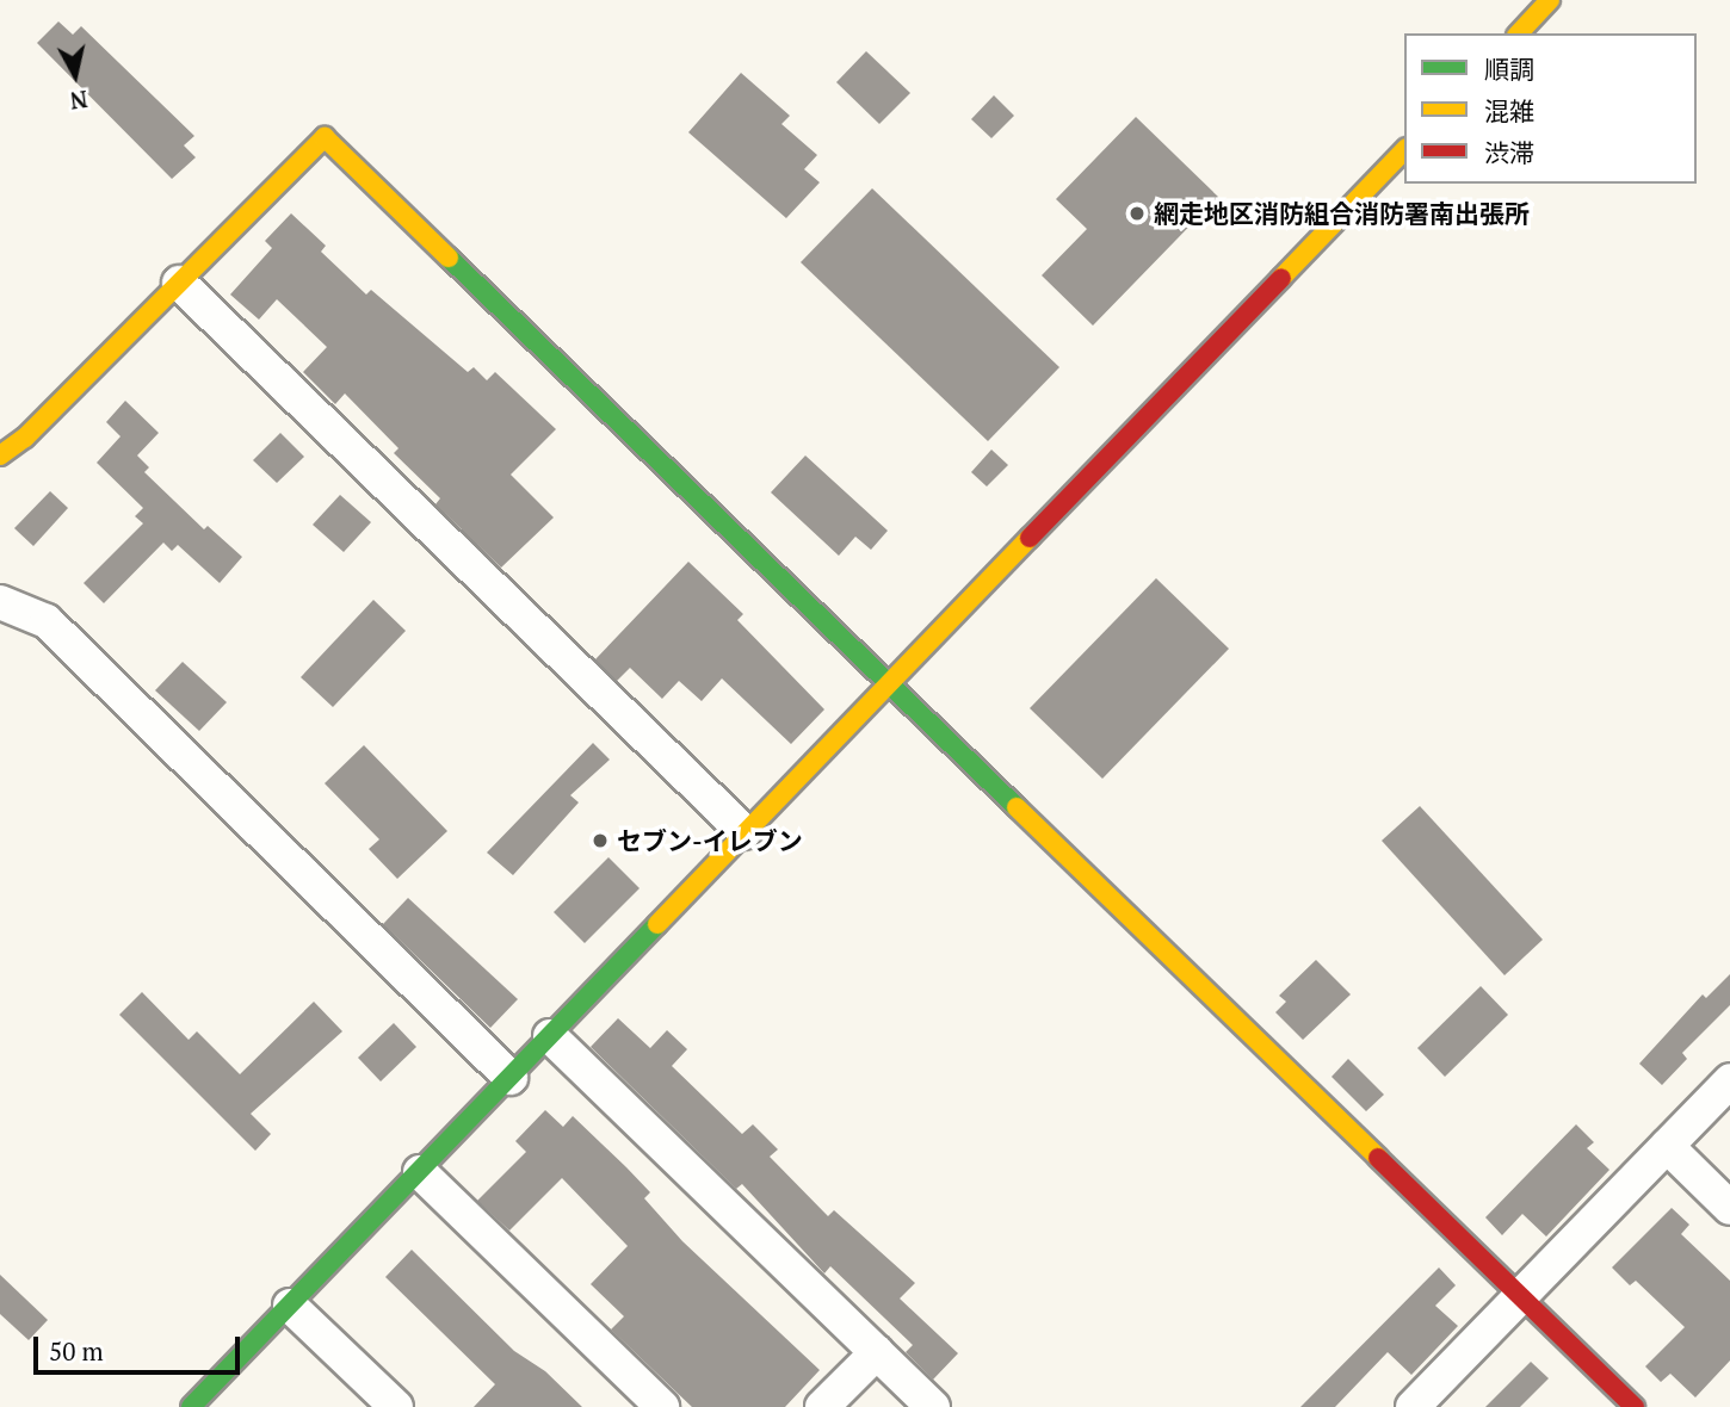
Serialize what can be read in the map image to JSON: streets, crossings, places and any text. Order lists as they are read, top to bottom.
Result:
{
  "places": ["網走地区消防組合消防署南出張所", "セブン-イレブン"],
  "legend": ["順調", "混雑", "渋滞"],
  "scale_bar": "50 m",
  "north": "bottom"
}
